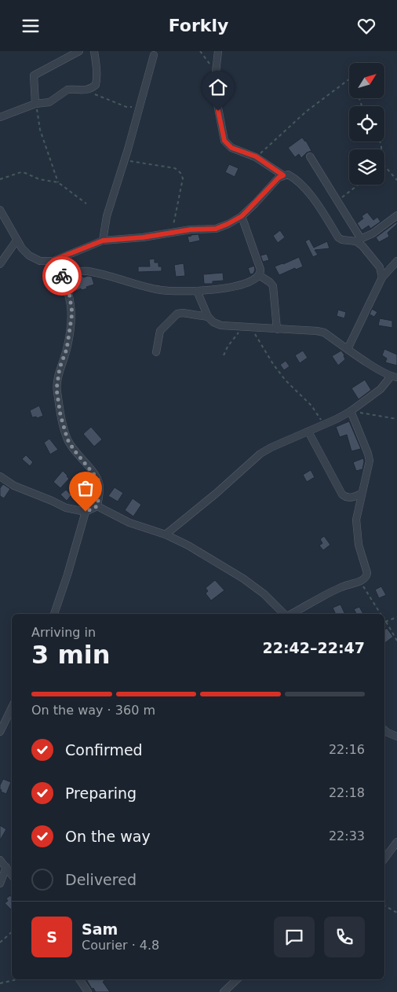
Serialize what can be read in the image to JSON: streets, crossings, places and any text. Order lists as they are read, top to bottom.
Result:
{
  "north": "top right",
  "page": {
    "header": "Forkly",
    "heading": ["3 min", "Arriving in", "22:42–22:47"],
    "panel": ["Sam", "Courier · 4.8"],
    "bar": "On the way · 360 m",
    "list": [
      ["Confirmed", "22:16"],
      ["Preparing", "22:18"],
      ["On the way", "22:33"],
      "Delivered"
    ],
    "round": "S"
  }
}
